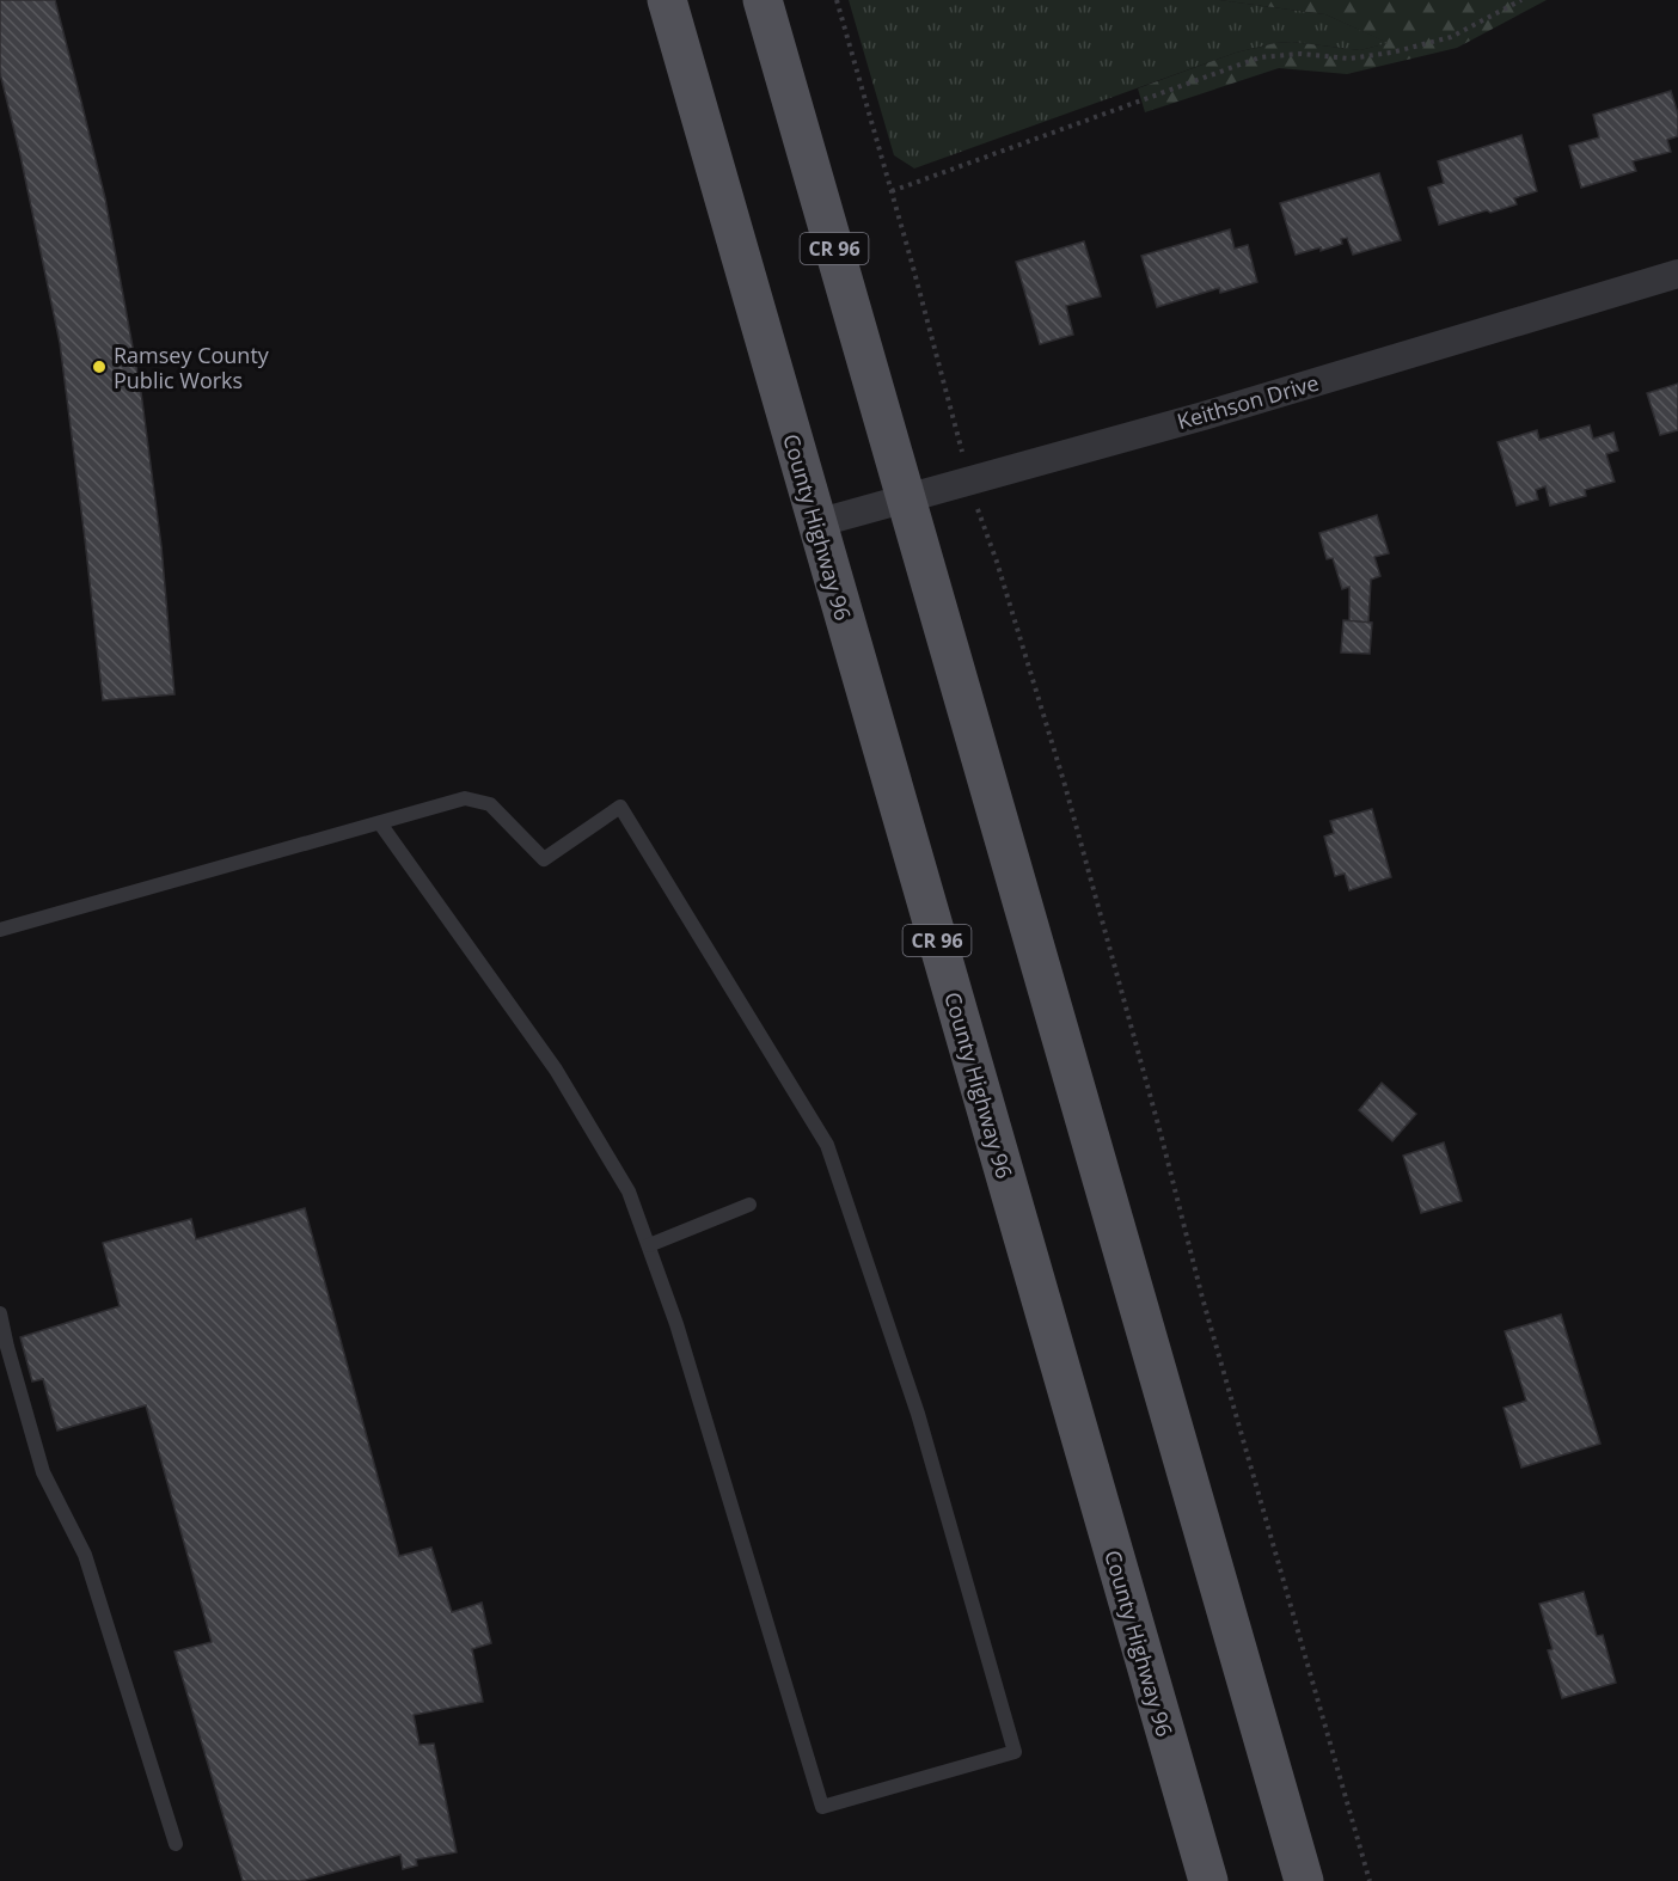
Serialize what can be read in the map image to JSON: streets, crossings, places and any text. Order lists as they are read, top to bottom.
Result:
{
  "streets": {
    "main road": ["CR 96", "County Highway 96"],
    "street": ["Keithson Drive"]
  },
  "crossings": [
    ["CR 96", "Keithson Drive"],
    ["Keithson Drive", "County Highway 96"]
  ],
  "places": ["Ramsey County Public Works"]
}
